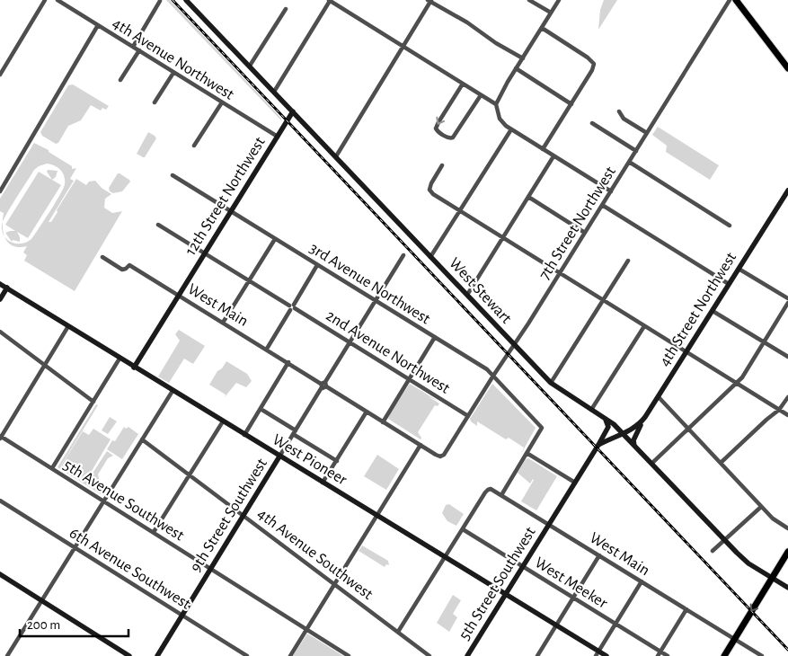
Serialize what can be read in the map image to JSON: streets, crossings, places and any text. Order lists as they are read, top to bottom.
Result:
{
  "streets": {
    "street": [
      "4th Avenue Northwest",
      "12th Street Northwest",
      "7th Street Northwest",
      "3rd Avenue Northwest",
      "West Stewart",
      "West Main",
      "4th Street Northwest",
      "2nd Avenue Northwest",
      "West Pioneer",
      "5th Avenue Southwest",
      "9th Street Southwest",
      "4th Avenue Southwest",
      "6th Avenue Southwest",
      "West Meeker",
      "5th Street Southwest"
    ]
  },
  "crossings": [
    ["4th Avenue Northwest", "12th Street Northwest"],
    ["12th Street Northwest", "3rd Avenue Northwest"],
    ["12th Street Northwest", "West Stewart"],
    ["12th Street Northwest", "West Main"],
    ["12th Street Northwest", "2nd Avenue Northwest"],
    ["12th Street Northwest", "West Pioneer"],
    ["7th Street Northwest", "3rd Avenue Northwest"],
    ["7th Street Northwest", "West Stewart"],
    ["7th Street Northwest", "West Main"],
    ["7th Street Northwest", "2nd Avenue Northwest"],
    ["3rd Avenue Northwest", "9th Street Southwest"],
    ["West Stewart", "4th Street Northwest"],
    ["West Stewart", "5th Street Southwest"],
    ["West Main", "9th Street Southwest"],
    ["West Main", "West Meeker"],
    ["West Main", "5th Street Southwest"],
    ["4th Street Northwest", "5th Street Southwest"],
    ["2nd Avenue Northwest", "9th Street Southwest"],
    ["West Pioneer", "9th Street Southwest"],
    ["West Pioneer", "5th Street Southwest"],
    ["5th Avenue Southwest", "9th Street Southwest"],
    ["9th Street Southwest", "4th Avenue Southwest"],
    ["9th Street Southwest", "6th Avenue Southwest"],
    ["West Meeker", "5th Street Southwest"]
  ],
  "scale_bar": "200 m"
}
